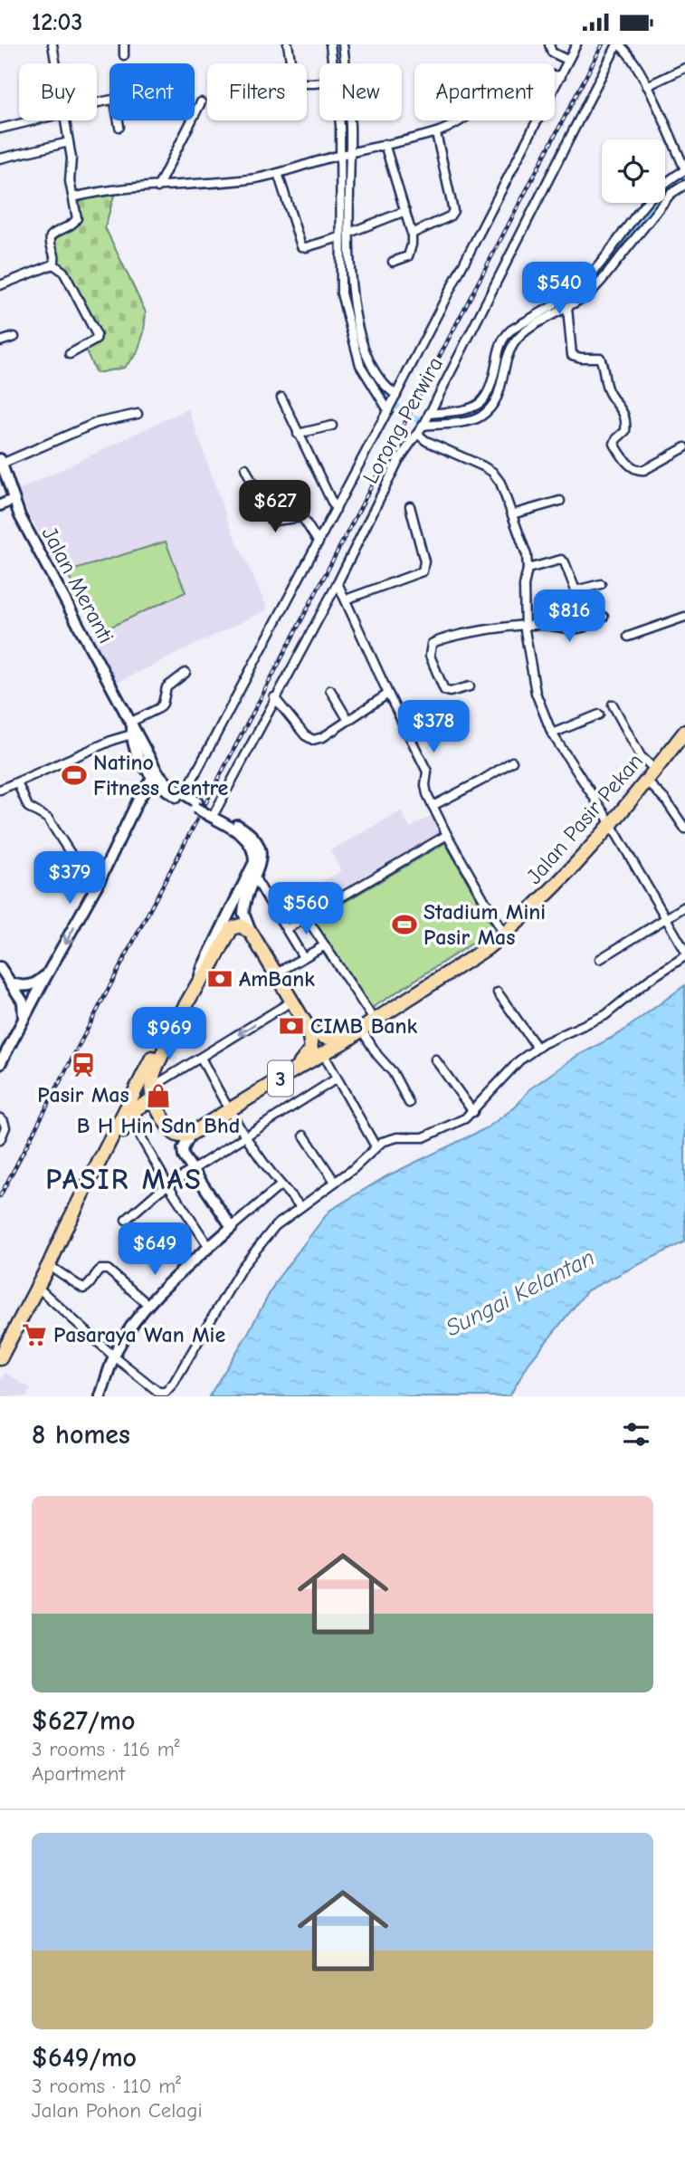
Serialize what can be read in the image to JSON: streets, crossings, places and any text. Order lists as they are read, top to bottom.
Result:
{
  "streets": {
    "highway": ["Jalan Pasir Pekan", "3"],
    "street": ["Lorong Perwira", "Jalan Meranti"]
  },
  "crossings": [
    ["Lorong Perwira", "Jalan Meranti"],
    ["Jalan Pasir Pekan", "3"]
  ],
  "districts": ["PASIR MAS"],
  "water": ["Sungai Kelantan"],
  "places": {
    "sports": ["Natino Fitness Centre", "Stadium Mini Pasir Mas"],
    "bank": ["AmBank", "CIMB Bank"],
    "station": ["Pasir Mas"],
    "shop": ["B H Hin Sdn Bhd"],
    "supermarket": ["Pasaraya Wan Mie"]
  },
  "page": {
    "status": "12:03",
    "chip": [
      "Buy",
      "Rent",
      "Filters",
      "New",
      "Apartment"
    ],
    "price": [
      "$540",
      "$627",
      "$816",
      "$378",
      "$379",
      "$560",
      "$969",
      "$649"
    ],
    "heading": "8 homes",
    "list": [
      {
        "name": "$627/mo",
        "note": "3 rooms · 116 m² · Apartment"
      },
      {
        "name": "$649/mo",
        "note": "3 rooms · 110 m² · Jalan Pohon Celagi"
      }
    ]
  }
}
